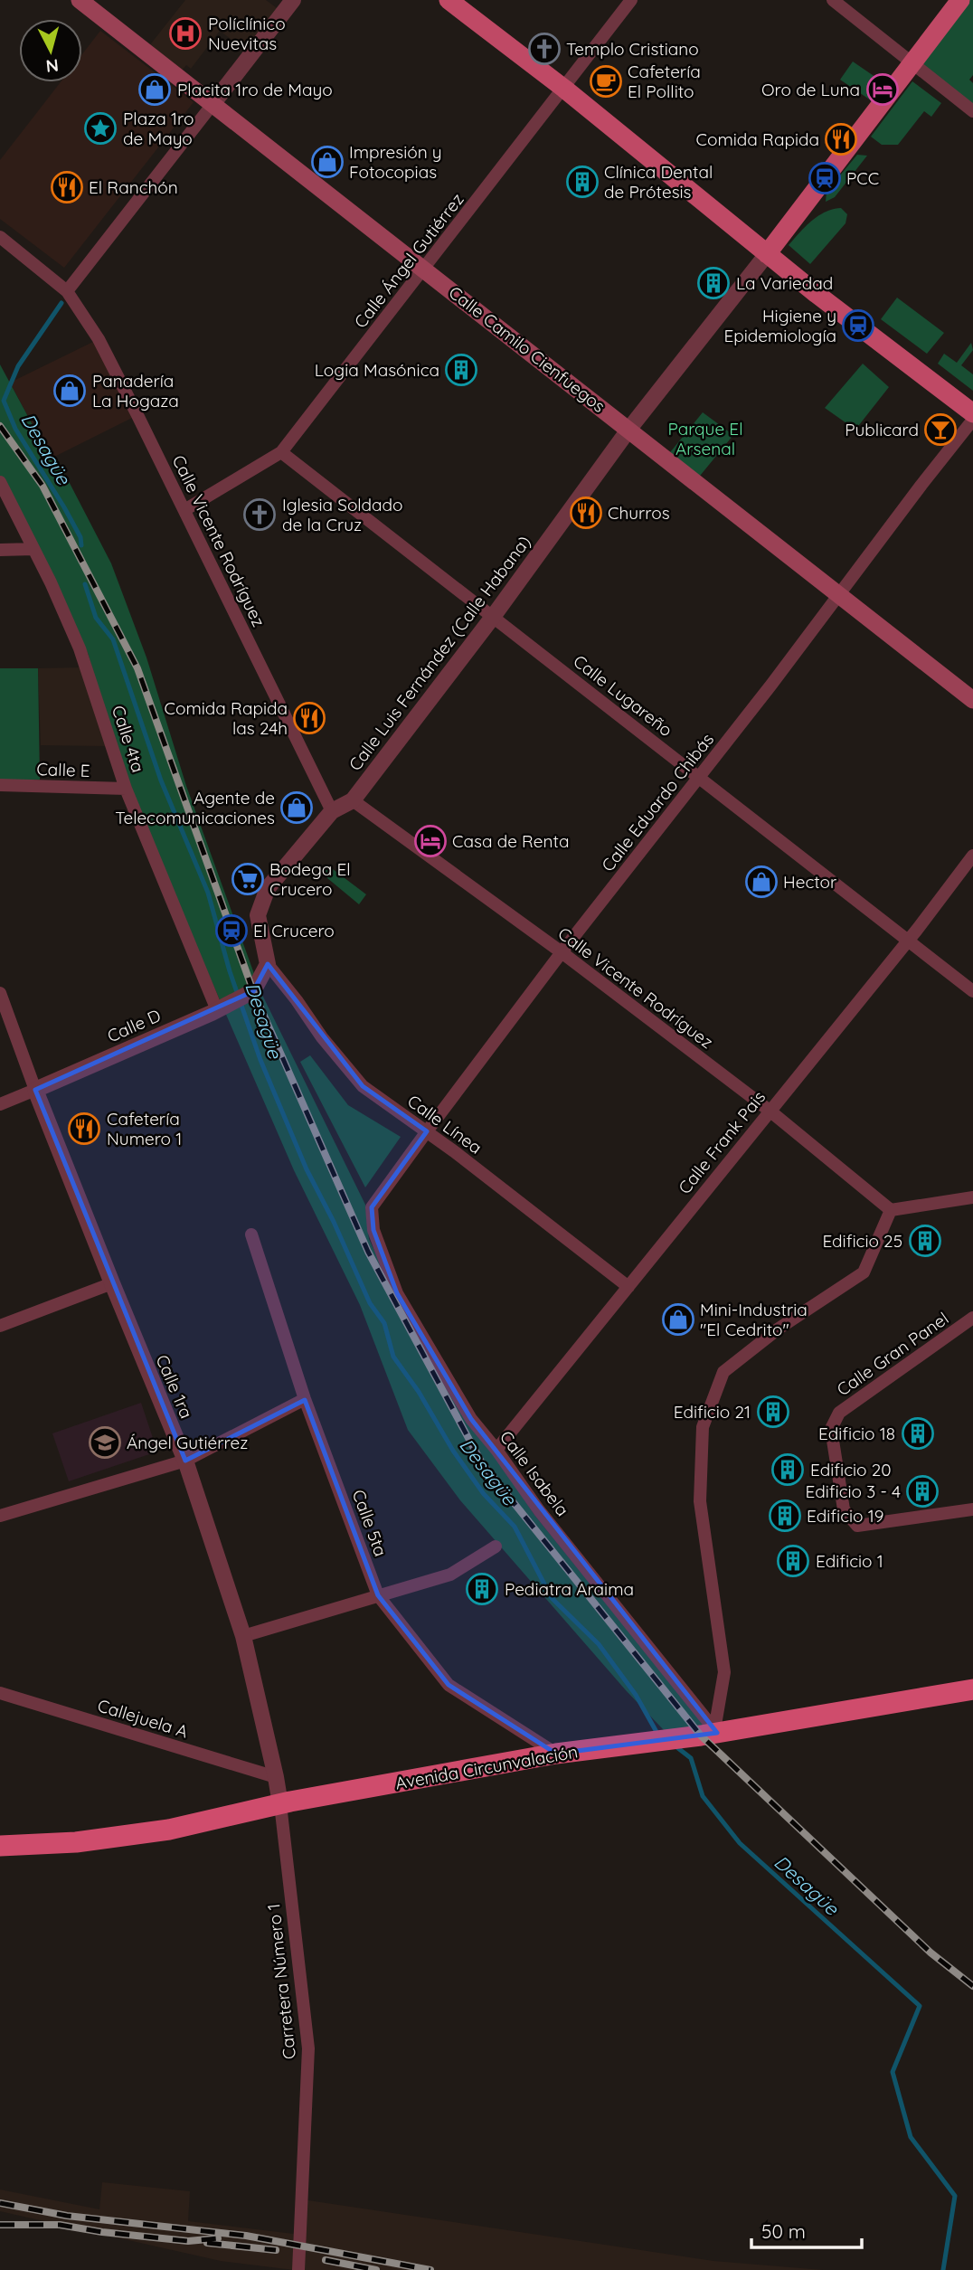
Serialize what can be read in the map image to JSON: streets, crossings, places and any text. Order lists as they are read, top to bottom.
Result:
{
  "streets": {
    "highway": ["Avenida Circunvalación"],
    "main road": ["Calle Camilo Cienfuegos"],
    "street": [
      "Calle Ángel Gutiérrez",
      "Calle Vicente Rodríguez",
      "Calle Luis Fernández (Calle Habana)",
      "Calle Lugareño",
      "Calle 4ta",
      "Calle E",
      "Calle Eduardo Chibás",
      "Calle D",
      "Calle Línea",
      "Calle Frank Pais",
      "Calle Gran Panel",
      "Calle 1ra",
      "Calle Isabela",
      "Calle 5ta",
      "Callejuela A",
      "Carretera Número 1"
    ]
  },
  "crossings": [
    ["Calle Ángel Gutiérrez", "Calle Camilo Cienfuegos"],
    ["Calle Ángel Gutiérrez", "Calle Vicente Rodríguez"],
    ["Calle Ángel Gutiérrez", "Calle Lugareño"],
    ["Calle Camilo Cienfuegos", "Calle Luis Fernández (Calle Habana)"],
    ["Calle Camilo Cienfuegos", "Calle Eduardo Chibás"],
    ["Calle Vicente Rodríguez", "Calle Luis Fernández (Calle Habana)"],
    ["Calle Vicente Rodríguez", "Calle Eduardo Chibás"],
    ["Calle Vicente Rodríguez", "Calle Frank Pais"],
    ["Calle Luis Fernández (Calle Habana)", "Calle Lugareño"],
    ["Calle Luis Fernández (Calle Habana)", "Calle D"],
    ["Calle Luis Fernández (Calle Habana)", "Calle Línea"],
    ["Calle Lugareño", "Calle Eduardo Chibás"],
    ["Calle Lugareño", "Calle Frank Pais"],
    ["Calle 4ta", "Calle E"],
    ["Calle 4ta", "Calle D"],
    ["Calle Eduardo Chibás", "Calle Línea"],
    ["Calle Eduardo Chibás", "Calle Isabela"],
    ["Calle D", "Calle Línea"],
    ["Calle D", "Calle 1ra"],
    ["Calle Línea", "Calle Frank Pais"],
    ["Calle Frank Pais", "Calle Isabela"],
    ["Calle 1ra", "Callejuela A"],
    ["Calle 1ra", "Avenida Circunvalación"],
    ["Calle 1ra", "Carretera Número 1"],
    ["Calle Isabela", "Avenida Circunvalación"],
    ["Calle 5ta", "Avenida Circunvalación"],
    ["Avenida Circunvalación", "Carretera Número 1"]
  ],
  "water": ["Desagüe"],
  "parks": ["Parque El Arsenal"],
  "places": {
    "hospital": ["Políclínico Nuevitas"],
    "church": ["Templo Cristiano", "Iglesia Soldado de la Cruz"],
    "cafe": ["Cafetería El Pollito"],
    "shop": [
      "Placita 1ro de Mayo",
      "Impresión y Fotocopias",
      "Panadería La Hogaza",
      "Agente de Telecomunicaciones",
      "Hector",
      "Mini-Industria \"El Cedrito\""
    ],
    "hotel": ["Oro de Luna", "Casa de Renta"],
    "place": ["Plaza 1ro de Mayo"],
    "restaurant": [
      "Comida Rapida",
      "El Ranchón",
      "Churros",
      "Comida Rapida las 24h",
      "Cafetería Numero 1"
    ],
    "station": ["PCC", "Higiene y Epidemiología", "El Crucero"],
    "building": [
      "Clínica Dental de Prótesis",
      "La Variedad",
      "Logia Masónica",
      "Edificio 25",
      "Edificio 21",
      "Edificio 18",
      "Edificio 20",
      "Edificio 3 - 4",
      "Edificio 19",
      "Edificio 1",
      "Pediatra Araima"
    ],
    "bar": ["Publicard"],
    "supermarket": ["Bodega El Crucero"],
    "school or university": ["Ángel Gutiérrez"]
  },
  "scale_bar": "50 m",
  "north": "bottom"
}
